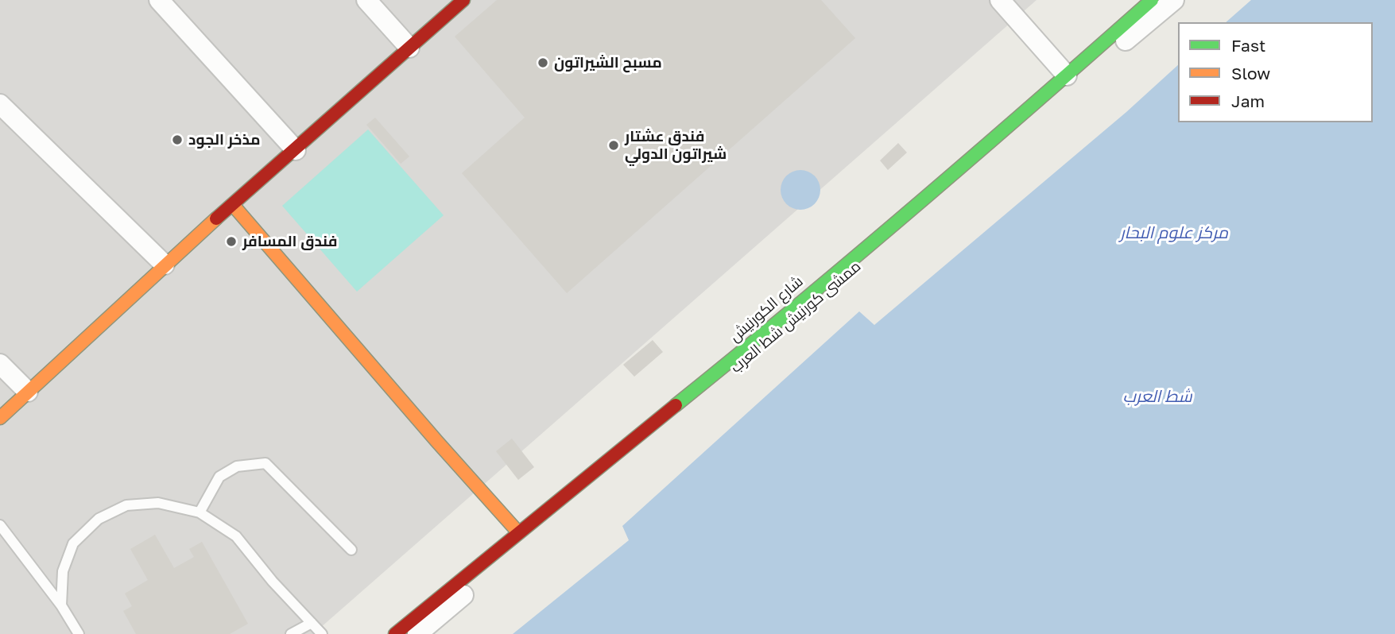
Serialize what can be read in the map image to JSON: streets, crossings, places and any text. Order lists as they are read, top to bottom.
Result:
{
  "streets": {
    "street": ["شارع الكورنيش", "ممشى كورنيش شط العرب"]
  },
  "water": ["مركز علوم البحار", "شط العرب"],
  "places": [
    "مسبح الشيراتون",
    "مذخر الجود",
    "فندق عشتار شيراتون الدولي",
    "فندق المسافر"
  ],
  "legend": ["Fast", "Slow", "Jam"]
}
